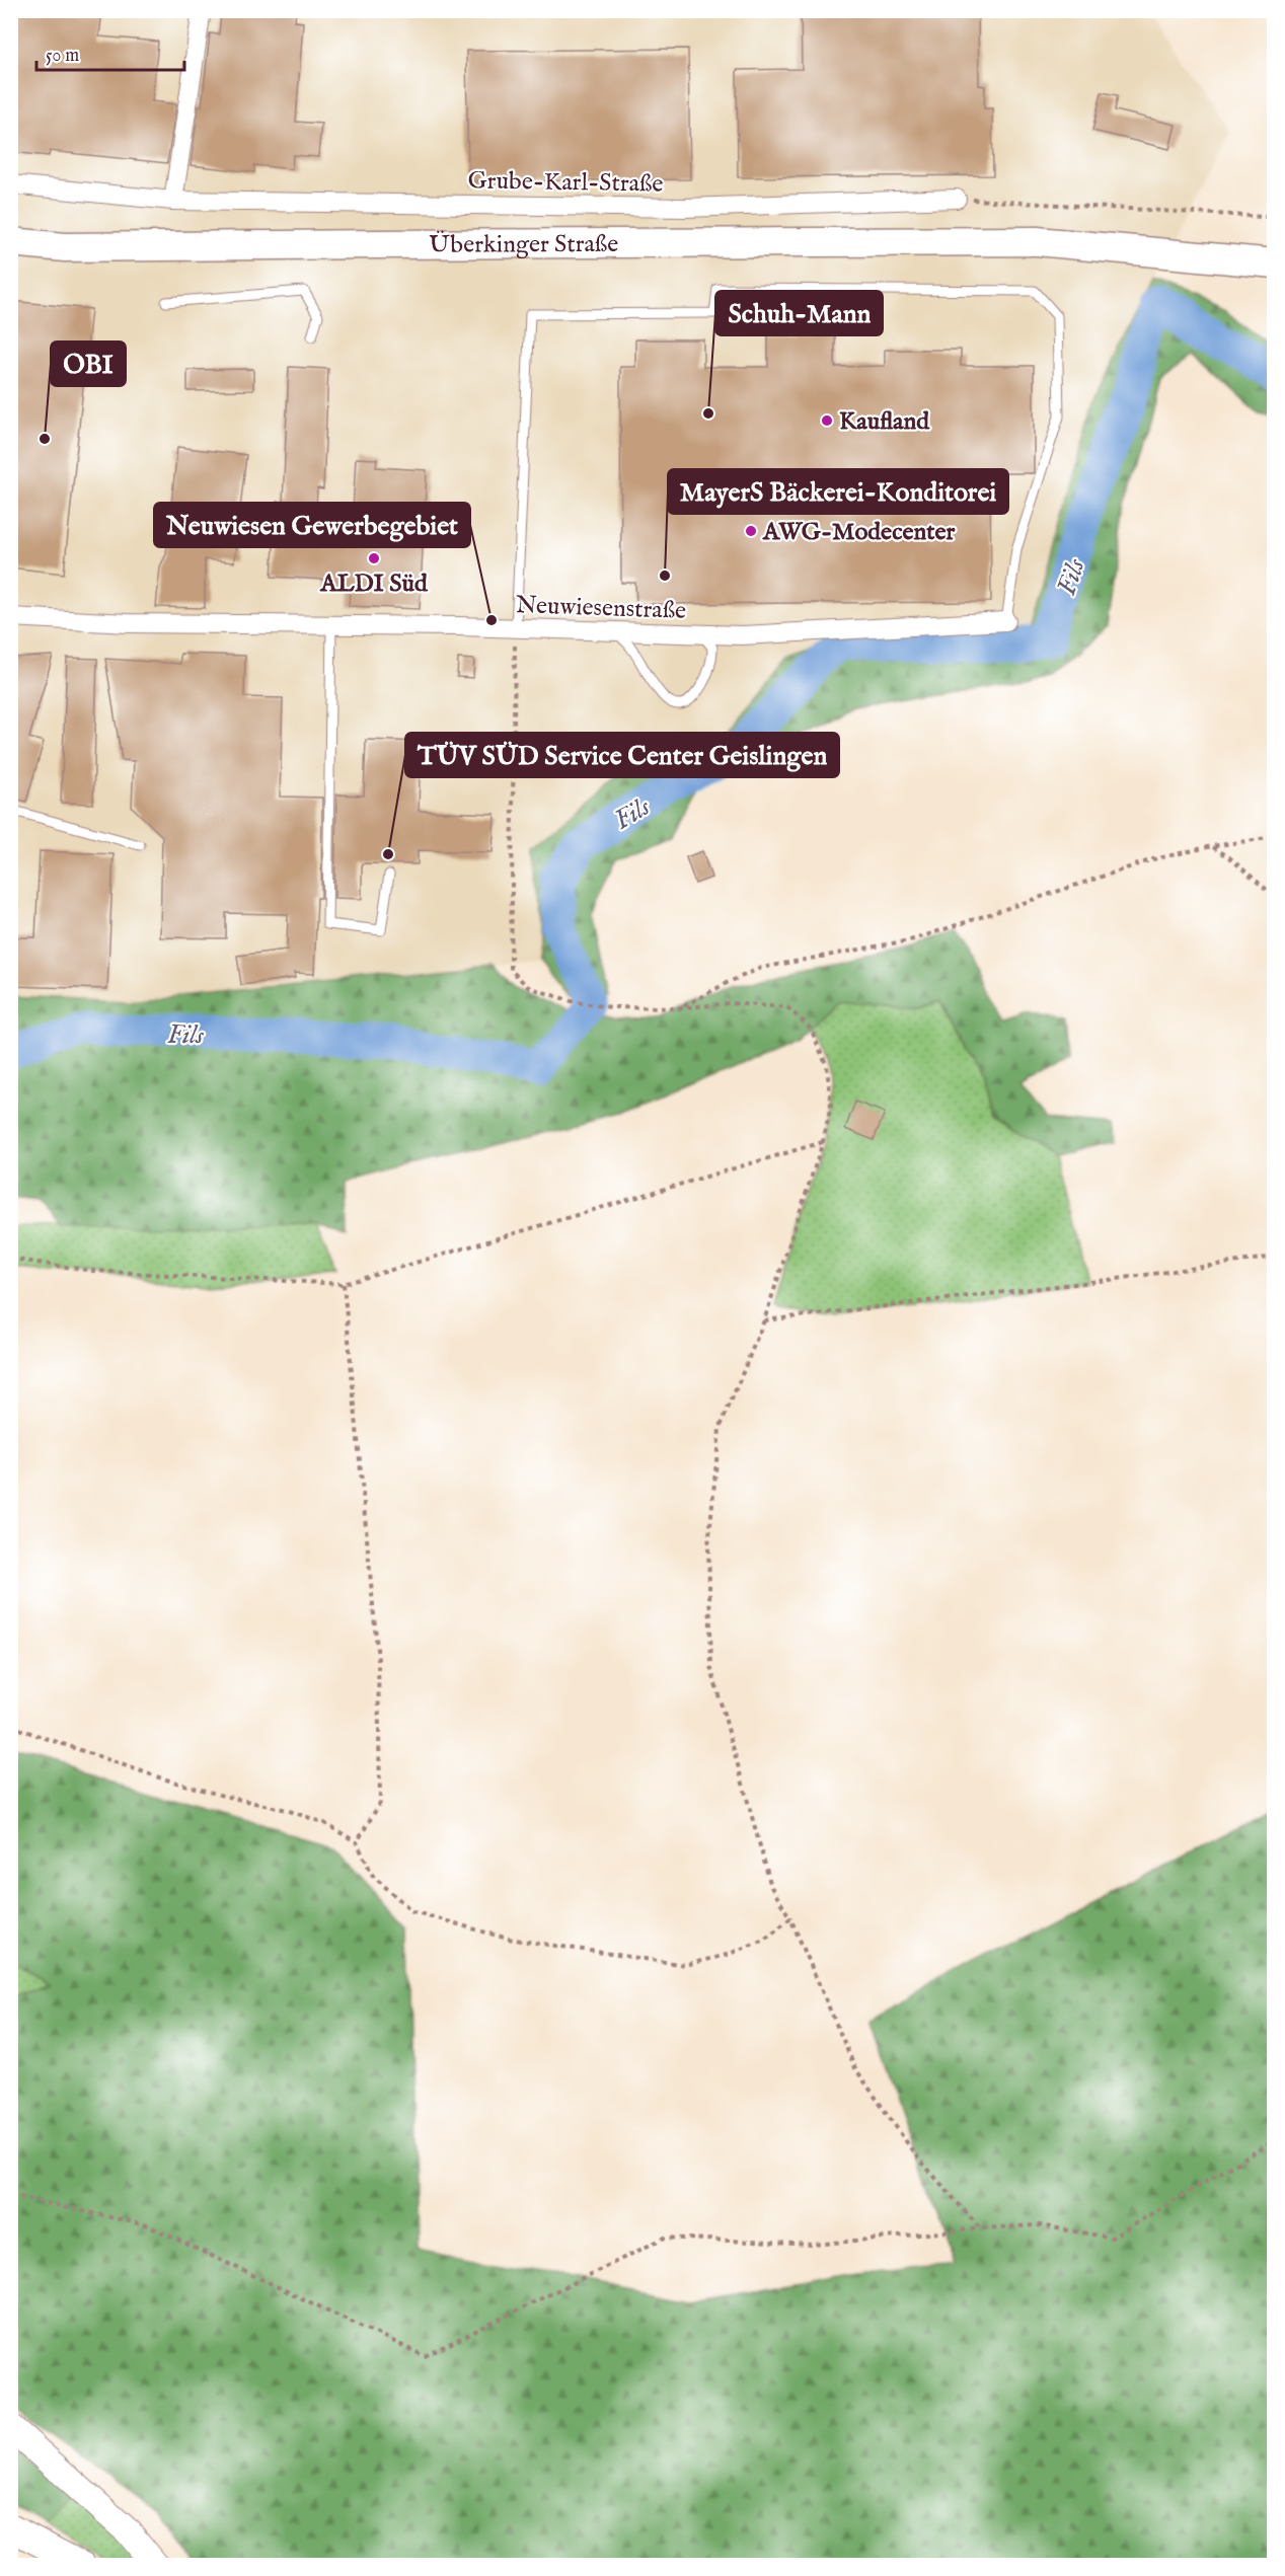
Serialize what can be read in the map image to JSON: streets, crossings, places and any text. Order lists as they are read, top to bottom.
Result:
{
  "streets": {
    "main road": ["Überkinger Straße"],
    "street": ["Grube-Karl-Straße", "Neuwiesenstraße"]
  },
  "water": ["Fils"],
  "places": [
    "Schuh-Mann",
    "Kaufland",
    "OBI",
    "AWG-Modecenter",
    "ALDI Süd",
    "MayerS Bäckerei-Konditorei",
    "Neuwiesen Gewerbegebiet",
    "TÜV SÜD Service Center Geislingen"
  ],
  "scale_bar": "50 m"
}
